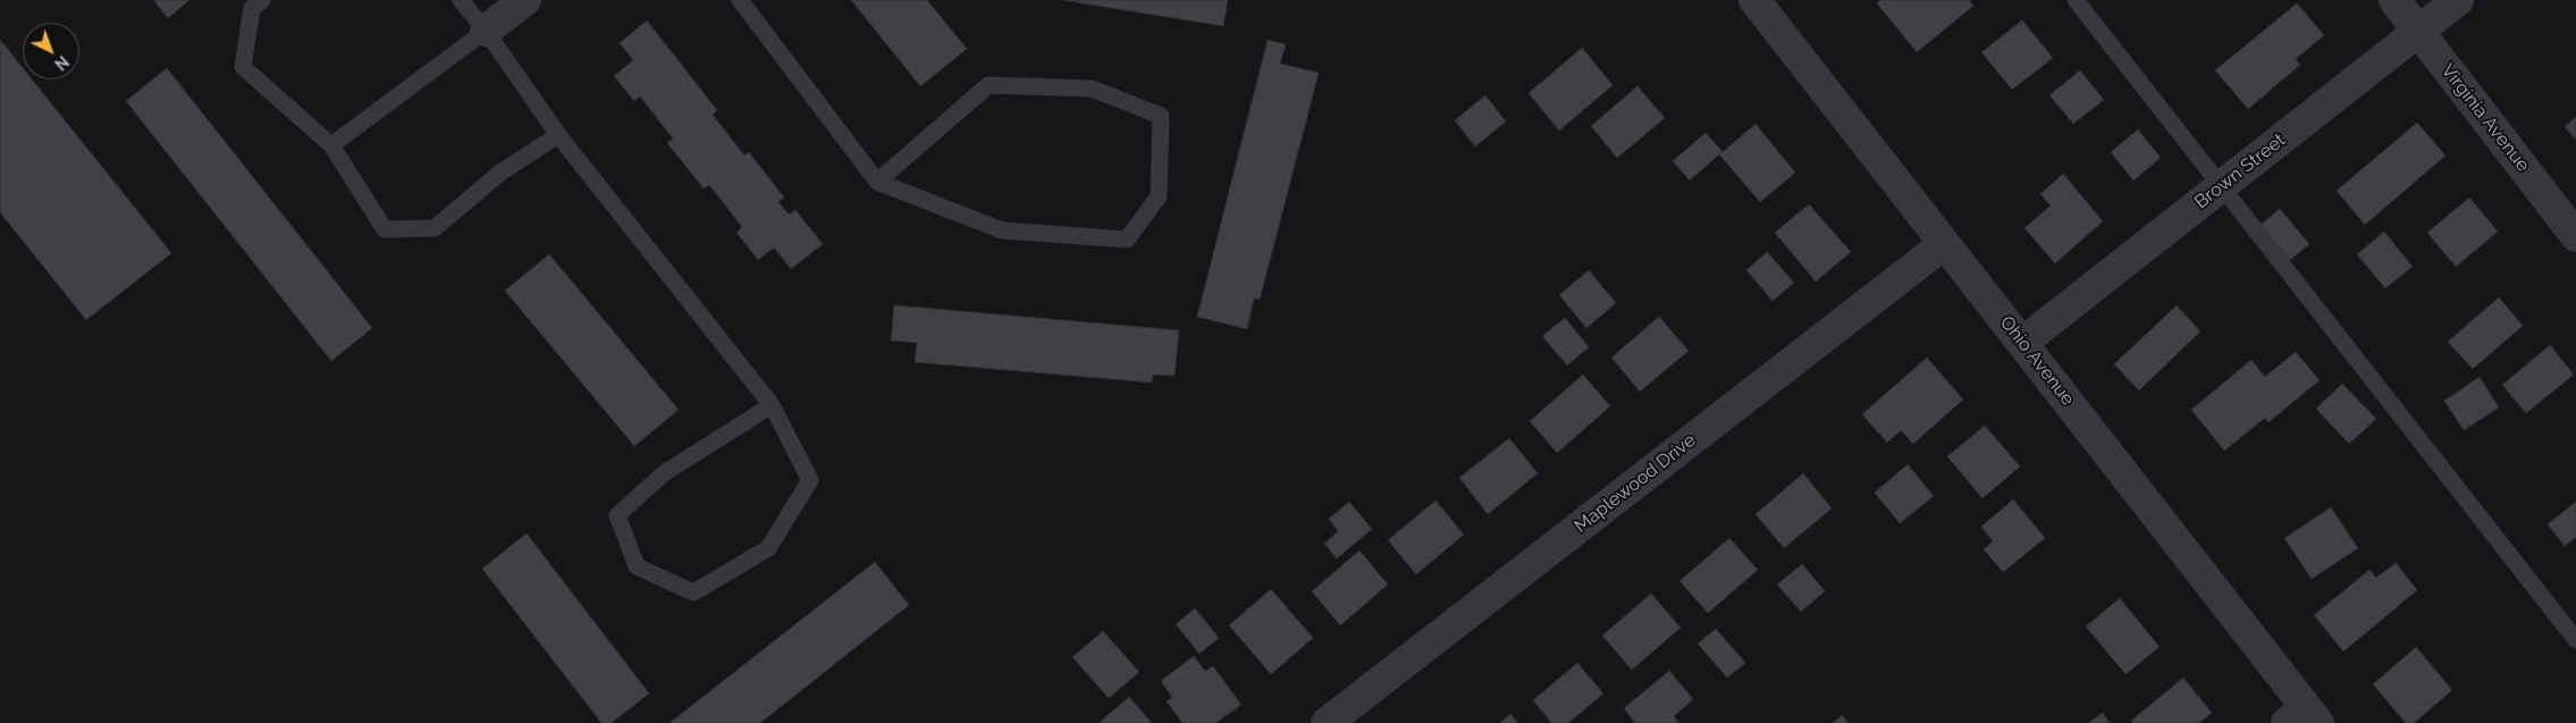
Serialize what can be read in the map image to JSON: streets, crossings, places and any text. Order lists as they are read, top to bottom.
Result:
{
  "streets": {
    "street": [
      "Virginia Avenue",
      "Brown Street",
      "Ohio Avenue",
      "Maplewood Drive"
    ]
  },
  "crossings": [
    ["Virginia Avenue", "Brown Street"],
    ["Brown Street", "Ohio Avenue"],
    ["Ohio Avenue", "Maplewood Drive"]
  ],
  "north": "bottom right"
}
